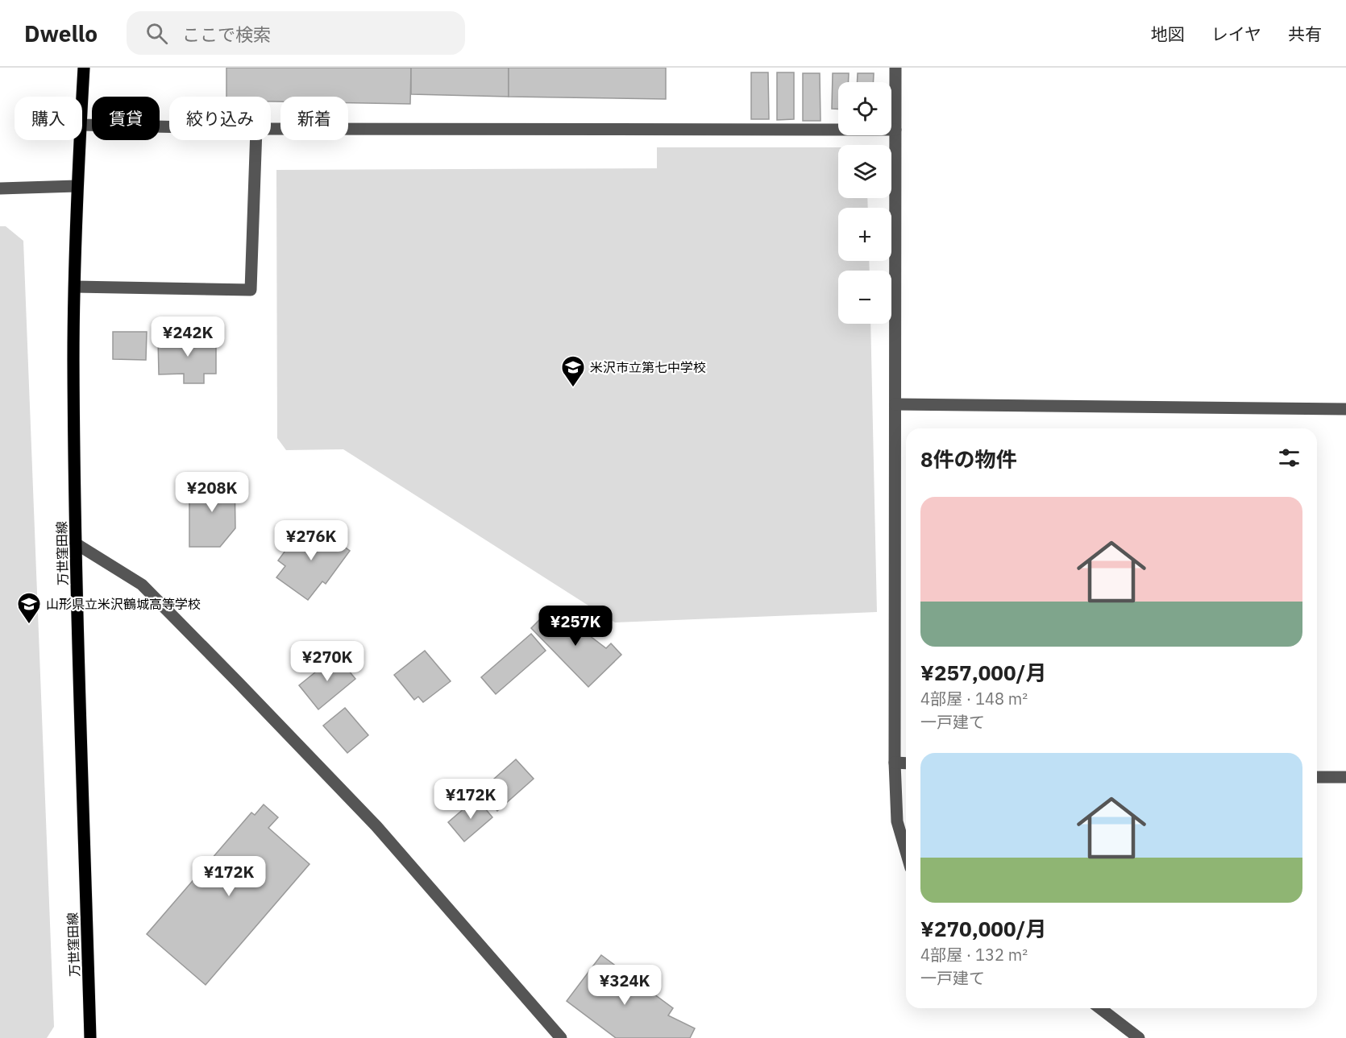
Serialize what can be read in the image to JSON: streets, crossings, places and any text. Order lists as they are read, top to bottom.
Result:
{
  "streets": {
    "main road": ["万世窪田線"]
  },
  "places": {
    "school or university": ["米沢市立第七中学校", "山形県立米沢鶴城高等学校"]
  },
  "page": {
    "header": "Dwello",
    "search": "ここで検索",
    "nav": ["地図", "レイヤ", "共有"],
    "map_buttons": ["+", "−"],
    "chip": [
      "購入",
      "賃貸",
      "絞り込み",
      "新着"
    ],
    "price": [
      "¥242K",
      "¥208K",
      "¥276K",
      "¥257K",
      "¥270K",
      "¥172K",
      "¥172K",
      "¥324K"
    ],
    "heading": "8件の物件",
    "list": [
      {
        "name": "¥257,000/月",
        "note": "4部屋 · 148 m² · 一戸建て"
      },
      {
        "name": "¥270,000/月",
        "note": "4部屋 · 132 m² · 一戸建て"
      }
    ]
  }
}
